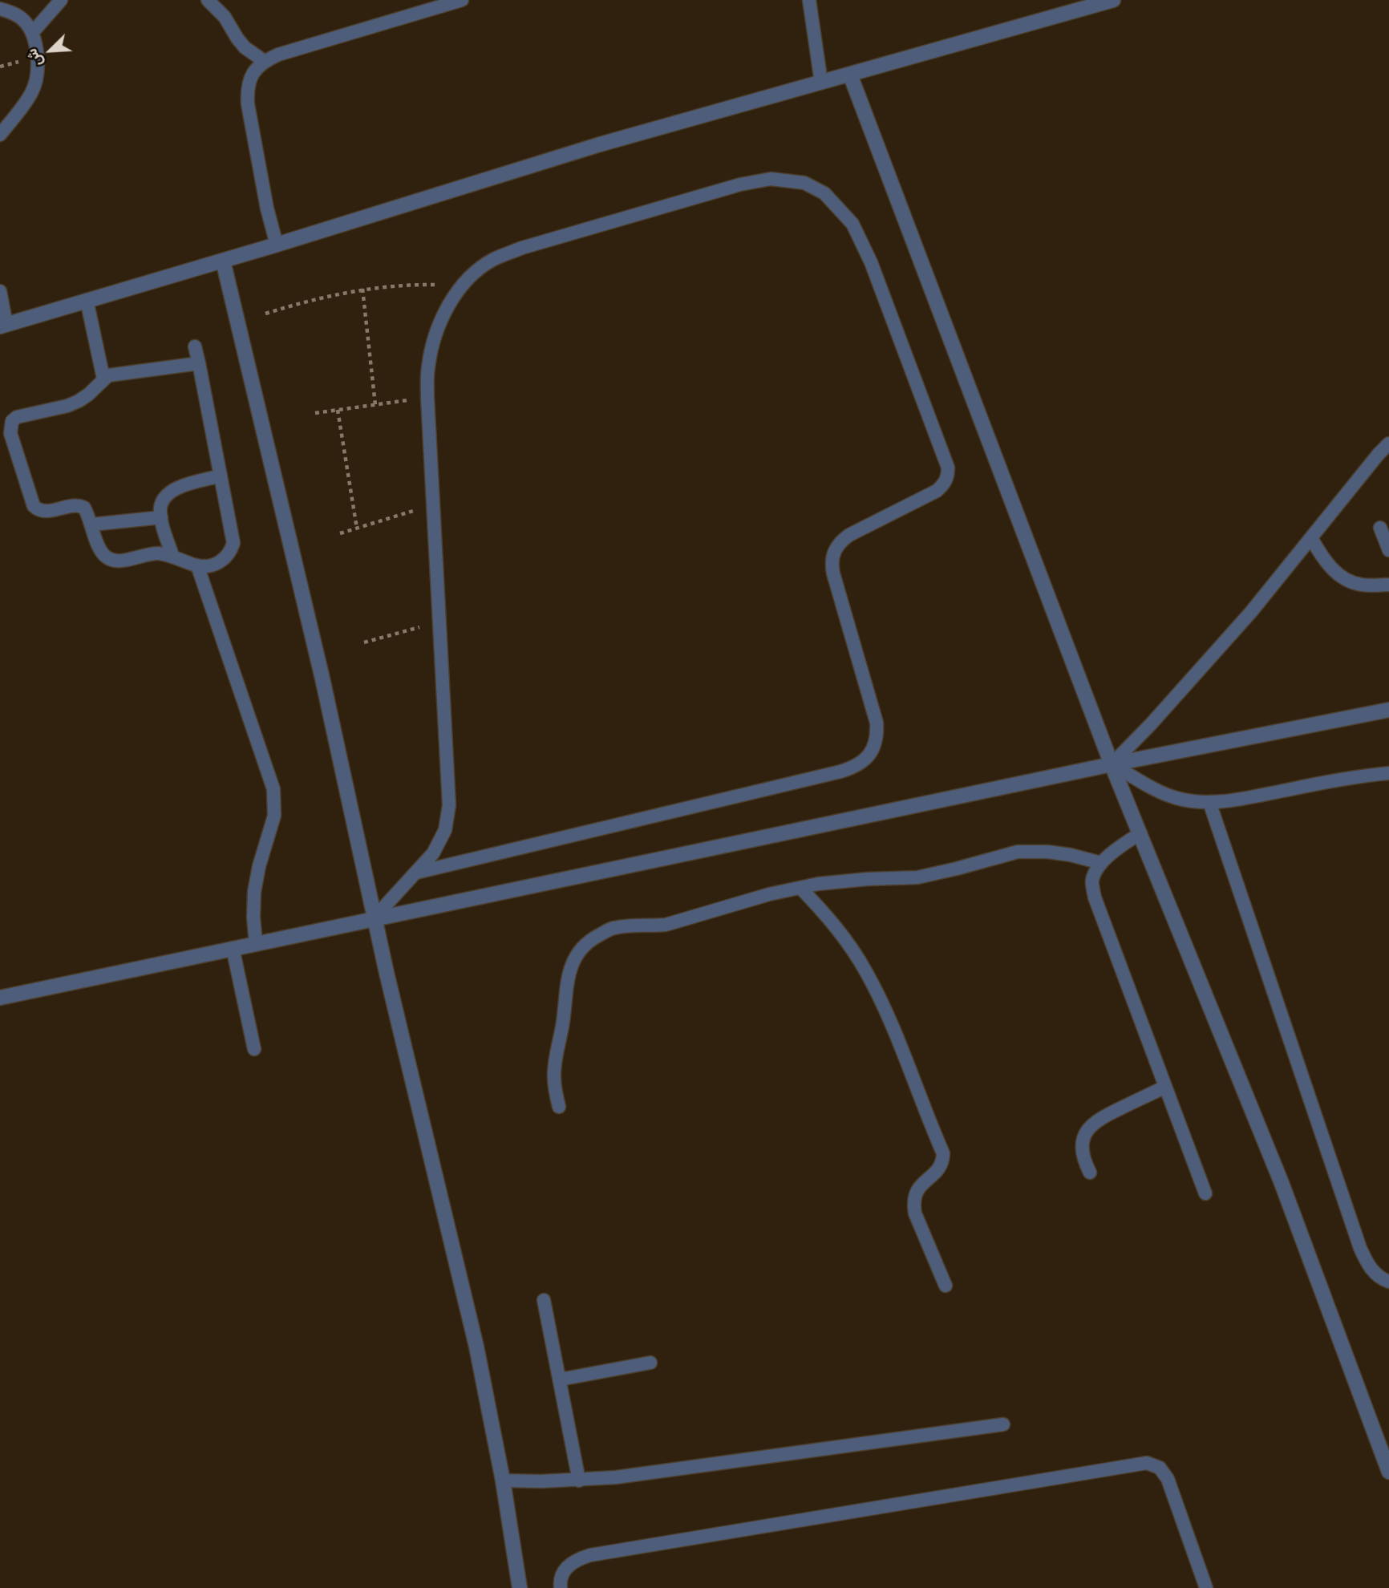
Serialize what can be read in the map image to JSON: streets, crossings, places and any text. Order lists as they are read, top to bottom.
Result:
{
  "north": "bottom left"
}
